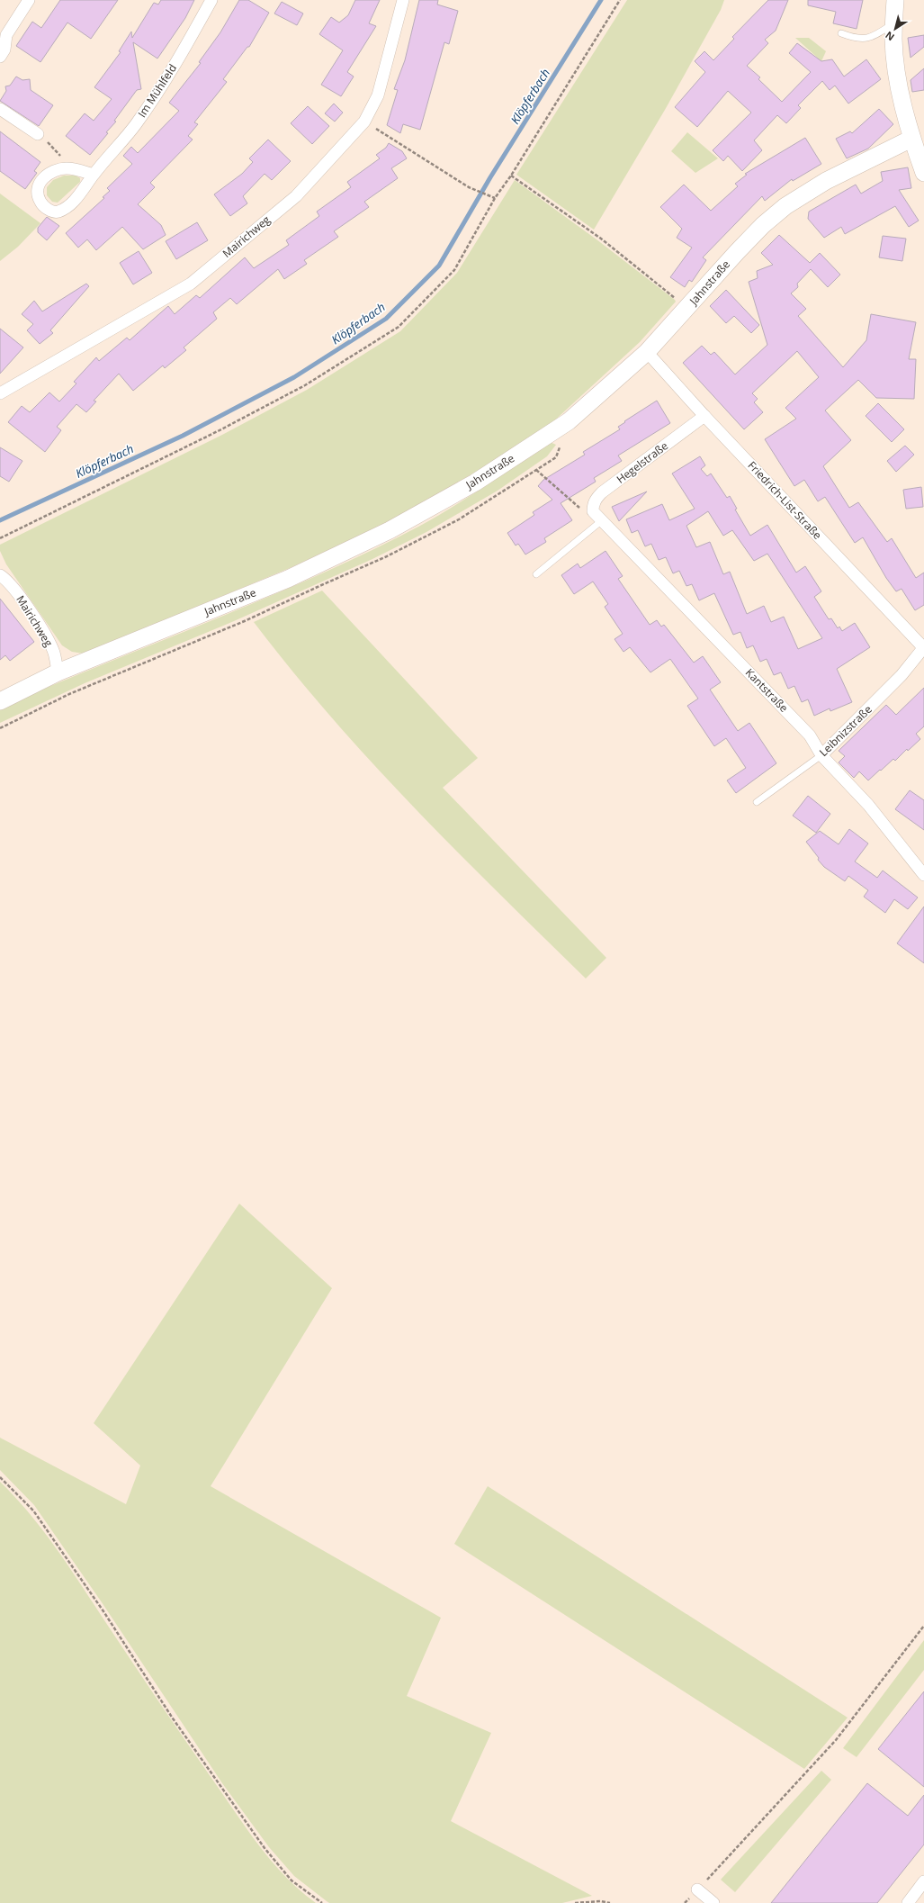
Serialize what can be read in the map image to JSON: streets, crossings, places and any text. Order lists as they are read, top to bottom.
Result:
{
  "streets": {
    "street": [
      "Im Mühlfeld",
      "Mairichweg",
      "Jahnstraße",
      "Hegelstraße",
      "Friedrich-List-Straße",
      "Kantstraße",
      "Leibnizstraße"
    ]
  },
  "crossings": [
    ["Mairichweg", "Jahnstraße"],
    ["Jahnstraße", "Friedrich-List-Straße"],
    ["Hegelstraße", "Friedrich-List-Straße"],
    ["Hegelstraße", "Kantstraße"],
    ["Friedrich-List-Straße", "Leibnizstraße"],
    ["Kantstraße", "Leibnizstraße"]
  ],
  "water": ["Klöpferbach"],
  "north": "bottom left"
}
